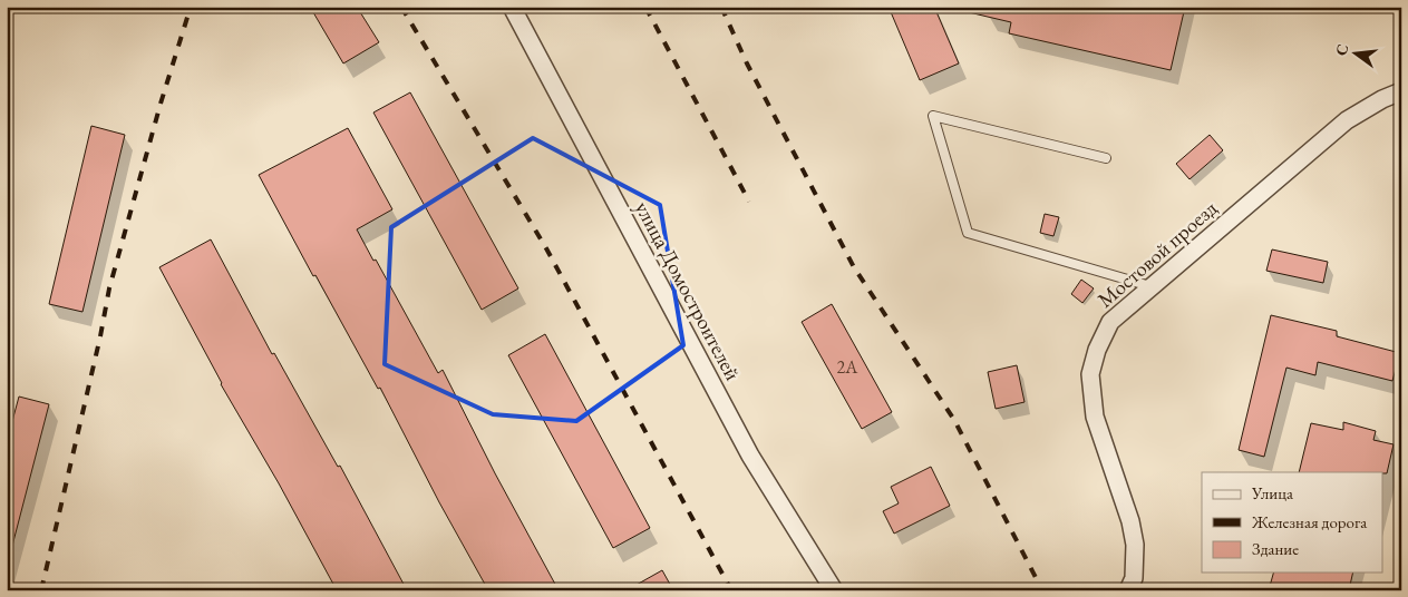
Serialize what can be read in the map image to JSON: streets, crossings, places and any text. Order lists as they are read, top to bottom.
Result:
{
  "streets": {
    "street": ["Мостовой проезд", "улица Домостроителей"]
  },
  "house_numbers": ["2А"],
  "legend": ["Улица", "Железная дорога", "Здание"],
  "north": "left"
}
